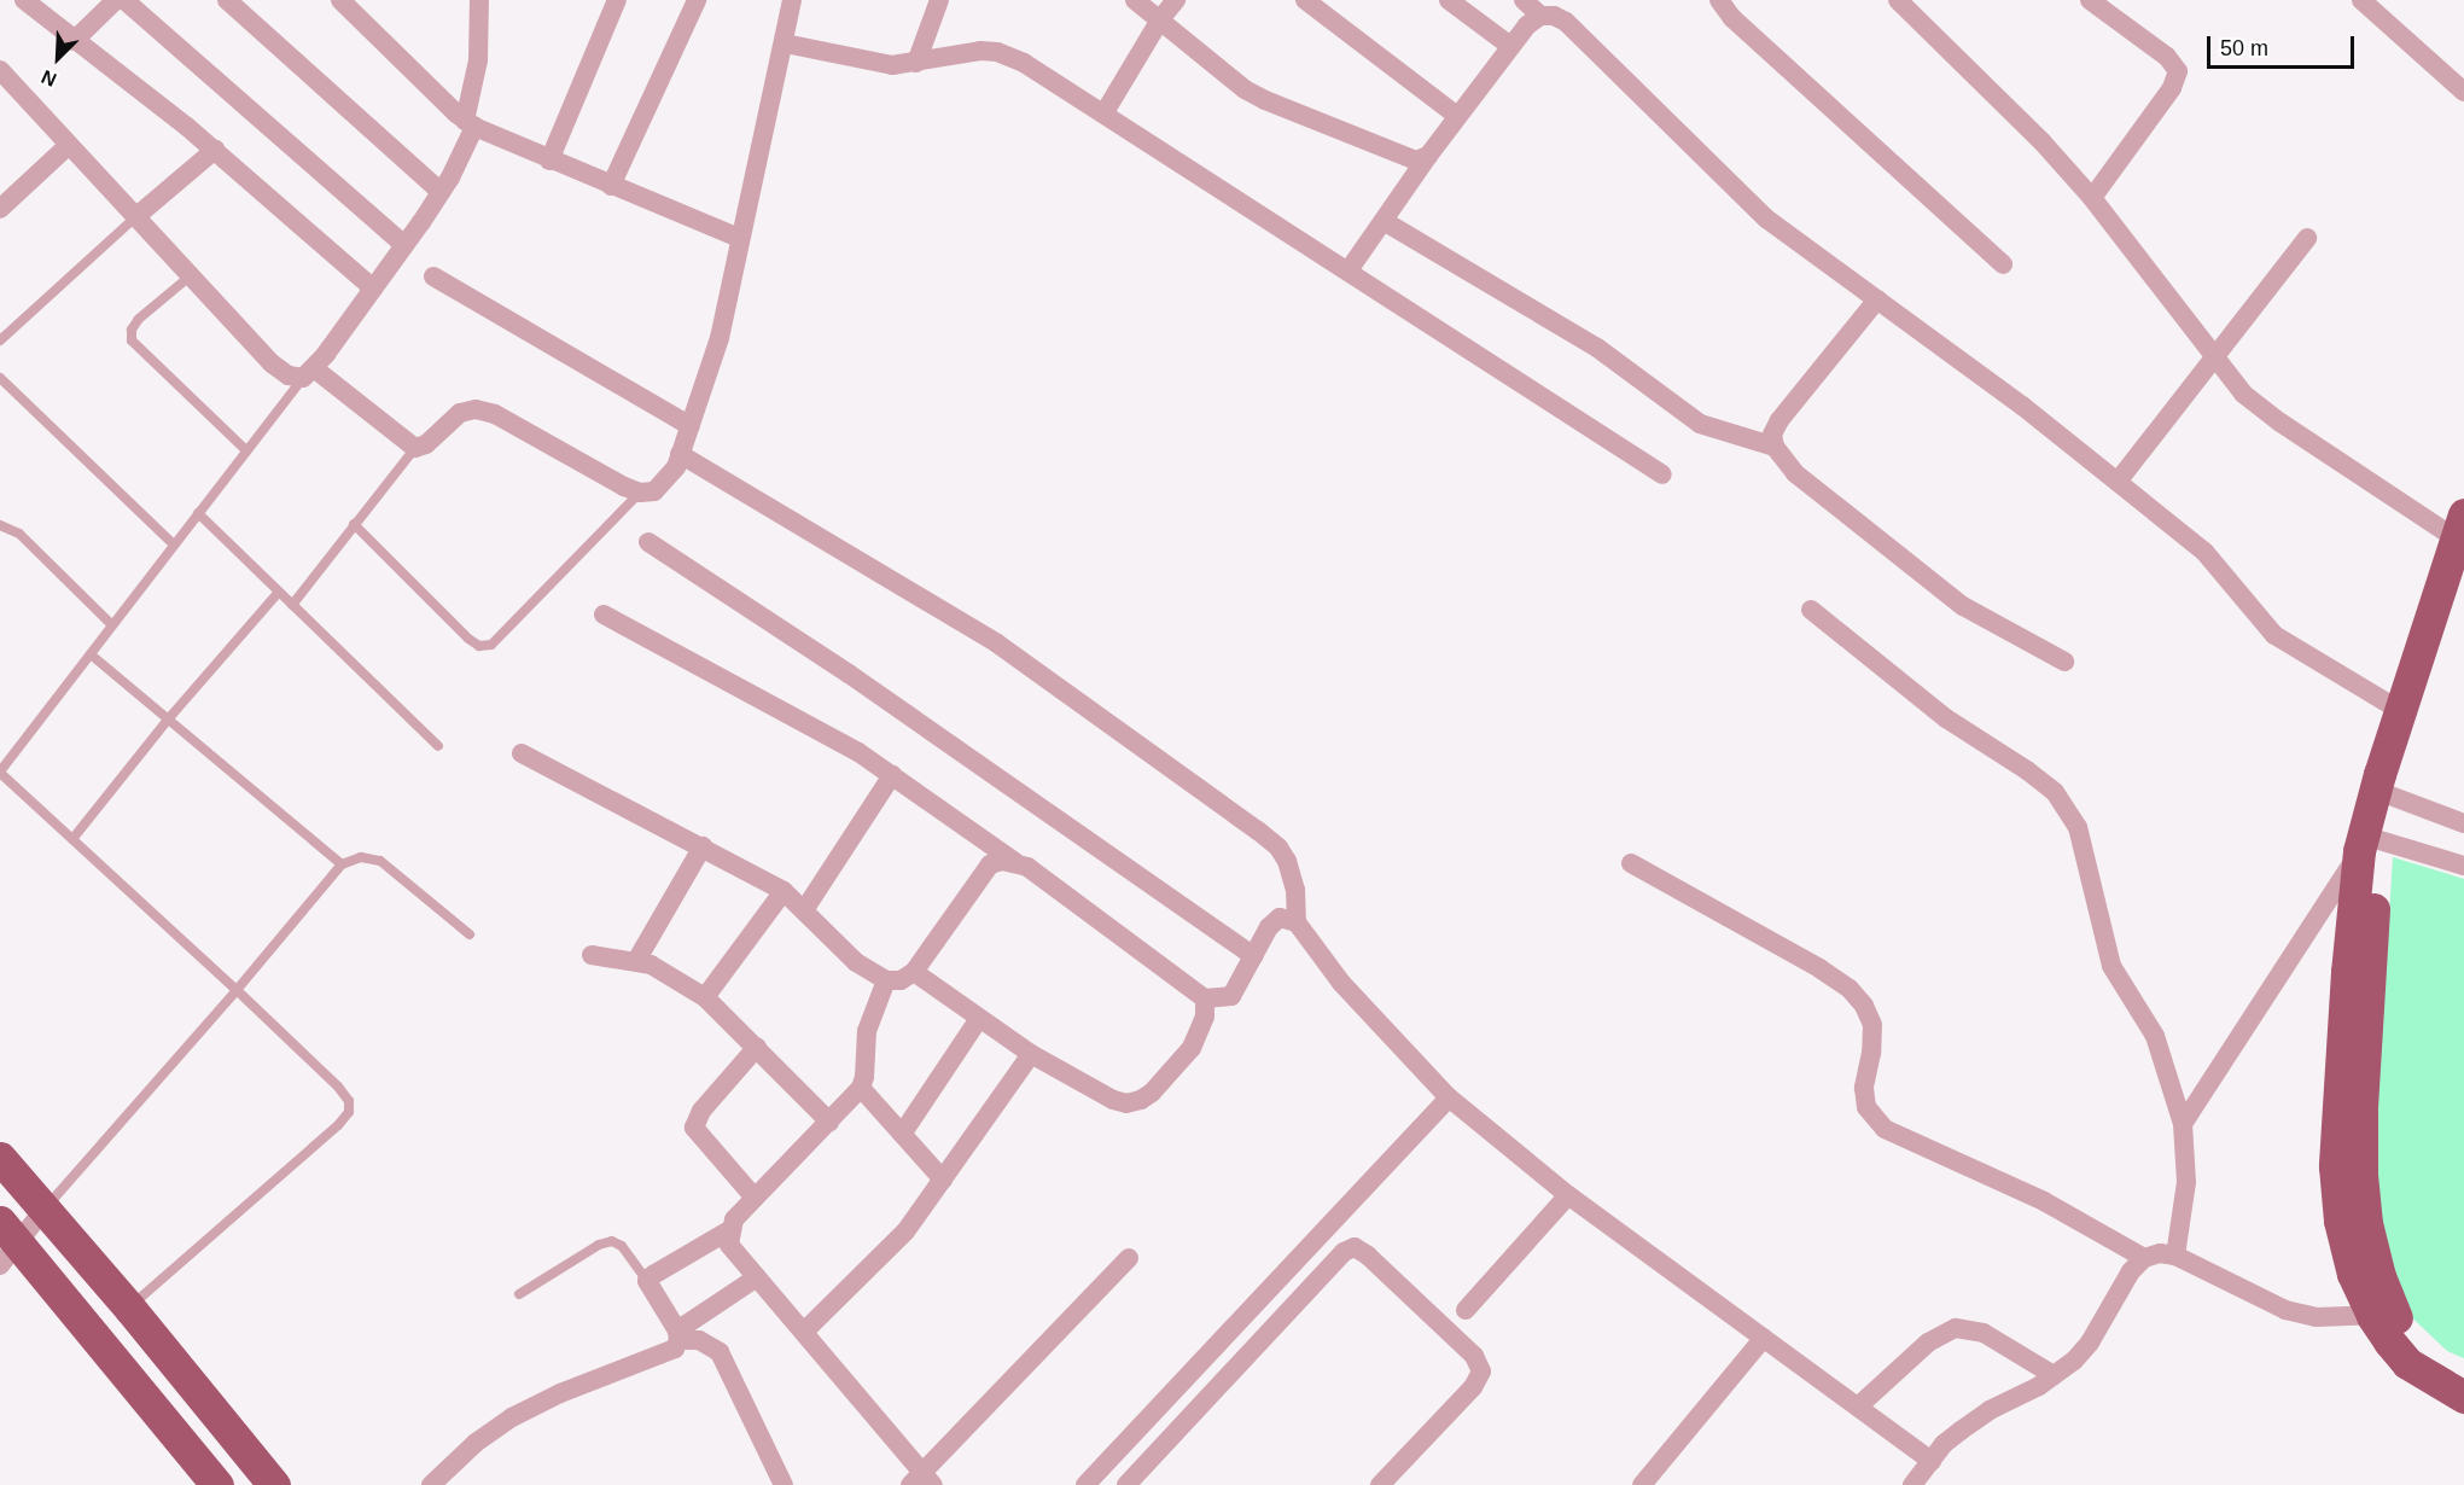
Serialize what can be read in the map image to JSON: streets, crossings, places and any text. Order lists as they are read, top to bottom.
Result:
{
  "scale_bar": "50 m",
  "north": "bottom left"
}
